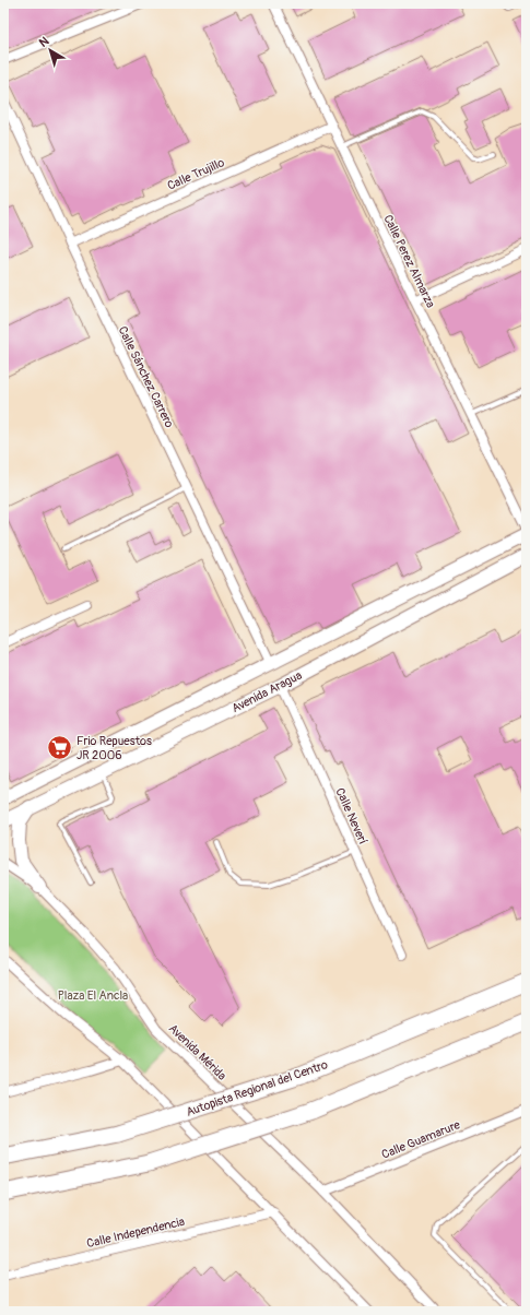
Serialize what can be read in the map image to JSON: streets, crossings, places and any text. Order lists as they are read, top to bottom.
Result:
{
  "streets": {
    "highway": ["Autopista Regional del Centro"],
    "street": [
      "Calle Trujillo",
      "Calle Perez Almarza",
      "Calle Sánchez Carrero",
      "Avenida Aragua",
      "Calle Neverí",
      "Avenida Mérida",
      "Calle Guamarure",
      "Calle Independencia"
    ]
  },
  "crossings": [
    ["Calle Trujillo", "Calle Perez Almarza"],
    ["Calle Trujillo", "Calle Sánchez Carrero"],
    ["Calle Sánchez Carrero", "Avenida Aragua"],
    ["Avenida Aragua", "Calle Neverí"],
    ["Avenida Mérida", "Calle Guamarure"]
  ],
  "parks": ["Plaza El Ancla"],
  "places": {
    "supermarket": ["Frio Repuestos JR 2006"]
  },
  "north": "top left"
}
